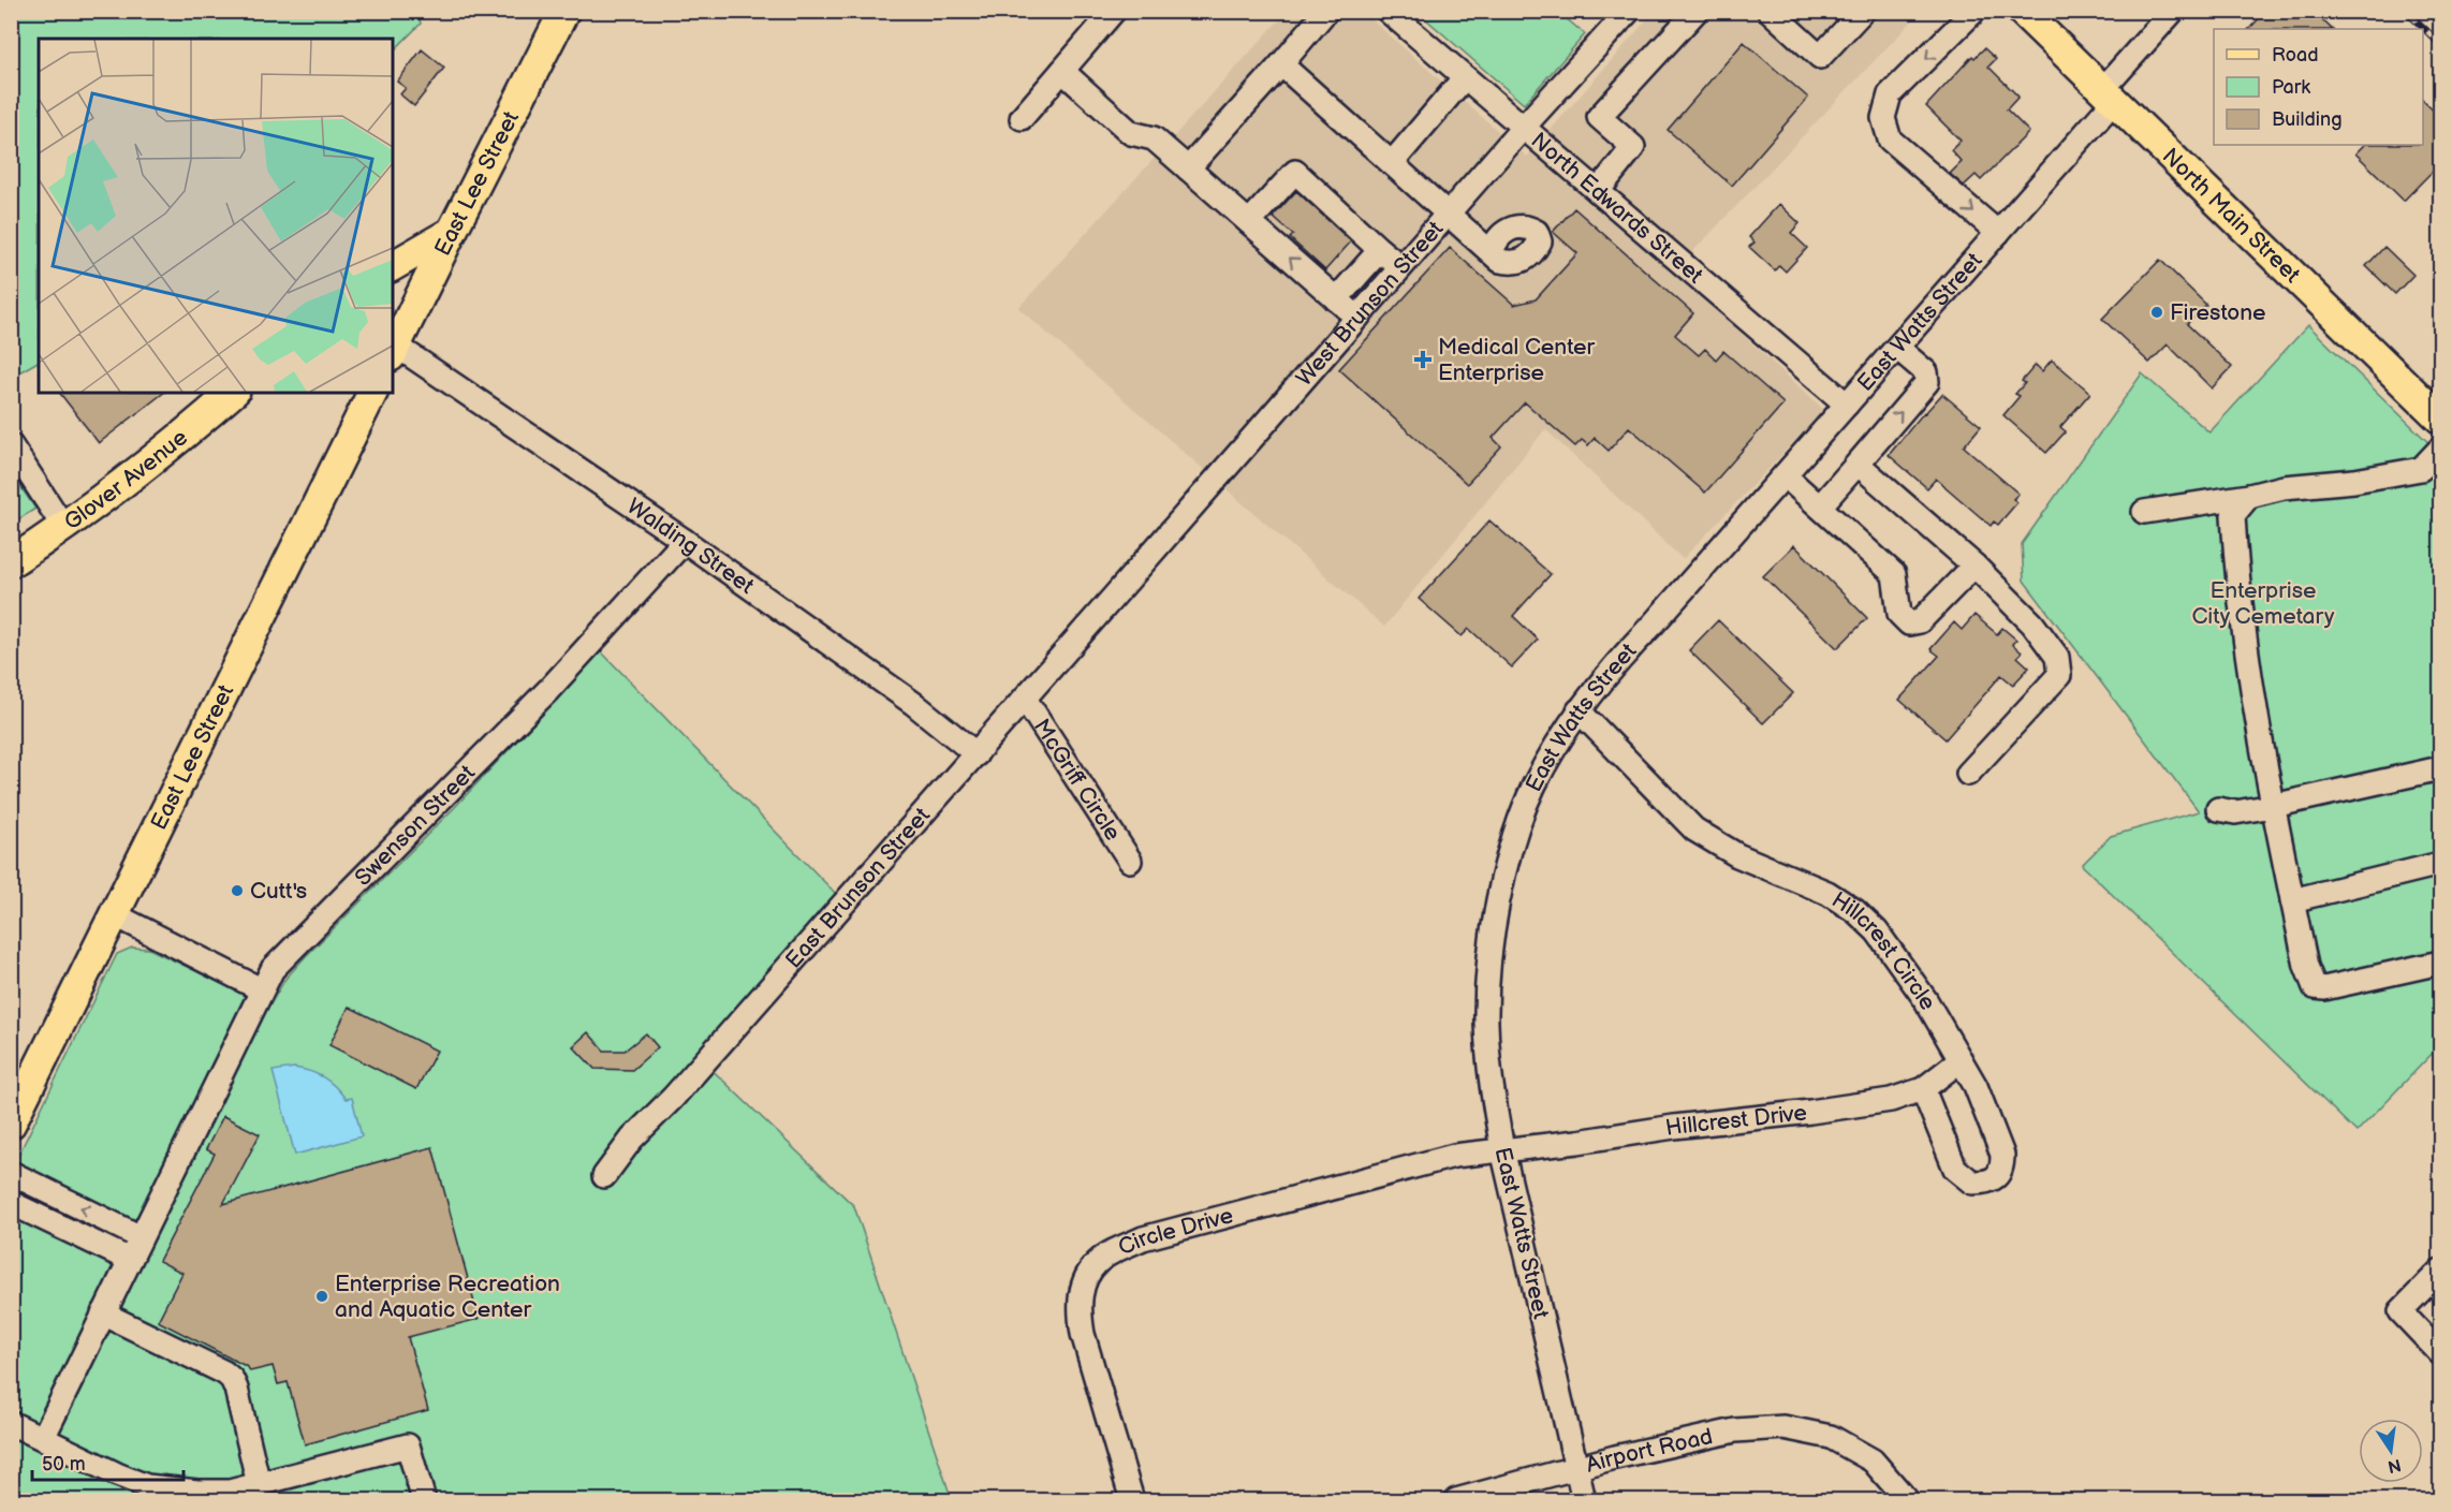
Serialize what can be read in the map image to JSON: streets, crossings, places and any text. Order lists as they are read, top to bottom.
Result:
{
  "streets": {
    "main road": ["East Lee Street", "North Main Street", "Glover Avenue"],
    "street": [
      "North Edwards Street",
      "West Brunson Street",
      "East Watts Street",
      "Walding Street",
      "McGriff Circle",
      "Swenson Street",
      "East Brunson Street",
      "Hillcrest Circle",
      "Hillcrest Drive",
      "Circle Drive",
      "Airport Road"
    ]
  },
  "crossings": [
    ["East Lee Street", "Walding Street"],
    ["North Edwards Street", "West Brunson Street"],
    ["North Edwards Street", "East Watts Street"],
    ["North Main Street", "East Watts Street"],
    ["West Brunson Street", "East Brunson Street"],
    ["East Watts Street", "Hillcrest Circle"],
    ["East Watts Street", "Hillcrest Drive"],
    ["East Watts Street", "Circle Drive"],
    ["East Watts Street", "Airport Road"],
    ["Walding Street", "Swenson Street"],
    ["Walding Street", "East Brunson Street"],
    ["McGriff Circle", "East Brunson Street"],
    ["Hillcrest Circle", "Hillcrest Drive"],
    ["Hillcrest Drive", "Circle Drive"]
  ],
  "parks": ["Enterprise City Cemetary"],
  "places": {
    "other": ["Firestone", "Cutt's", "Enterprise Recreation and Aquatic Center"],
    "health": ["Medical Center Enterprise"]
  },
  "legend": ["Road", "Park", "Building"],
  "scale_bar": "50 m",
  "north": "bottom"
}
